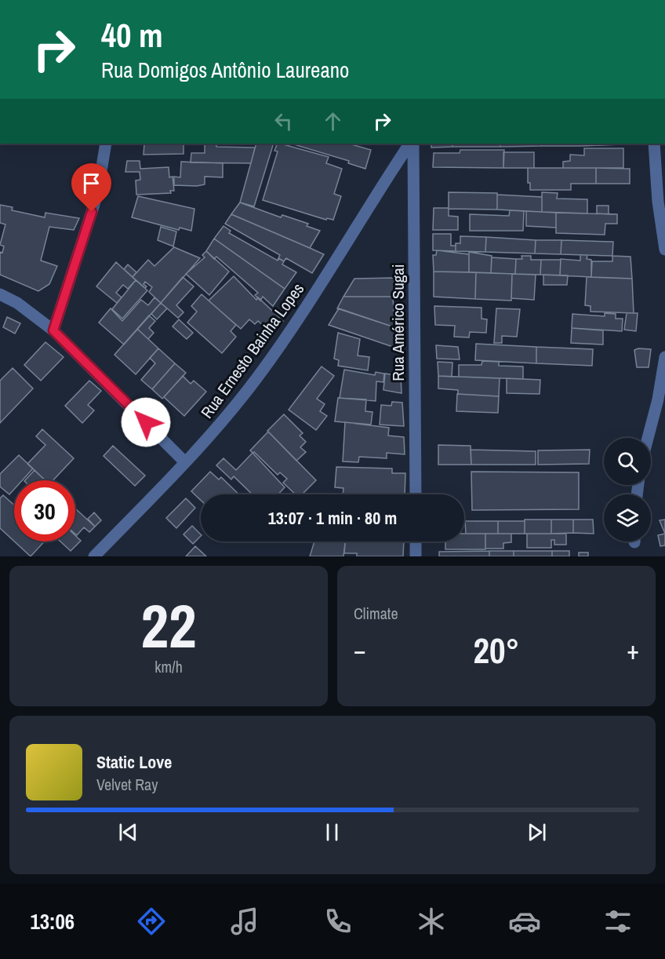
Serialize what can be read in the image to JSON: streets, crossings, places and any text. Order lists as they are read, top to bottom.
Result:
{
  "streets": {
    "street": ["Rua Américo Sugai", "Rua Ernesto Bainha Lopes"]
  },
  "page": {
    "turn": ["40 m", "Rua Domigos Antônio Laureano"],
    "limit": "30",
    "trip": "13:07 · 1 min · 80 m",
    "tile": [
      ["22", "km/h"],
      "Climate"
    ],
    "heat": ["−", "20°", "+"],
    "song": ["Static Love", "Velvet Ray"],
    "tabs": "13:06"
  }
}
